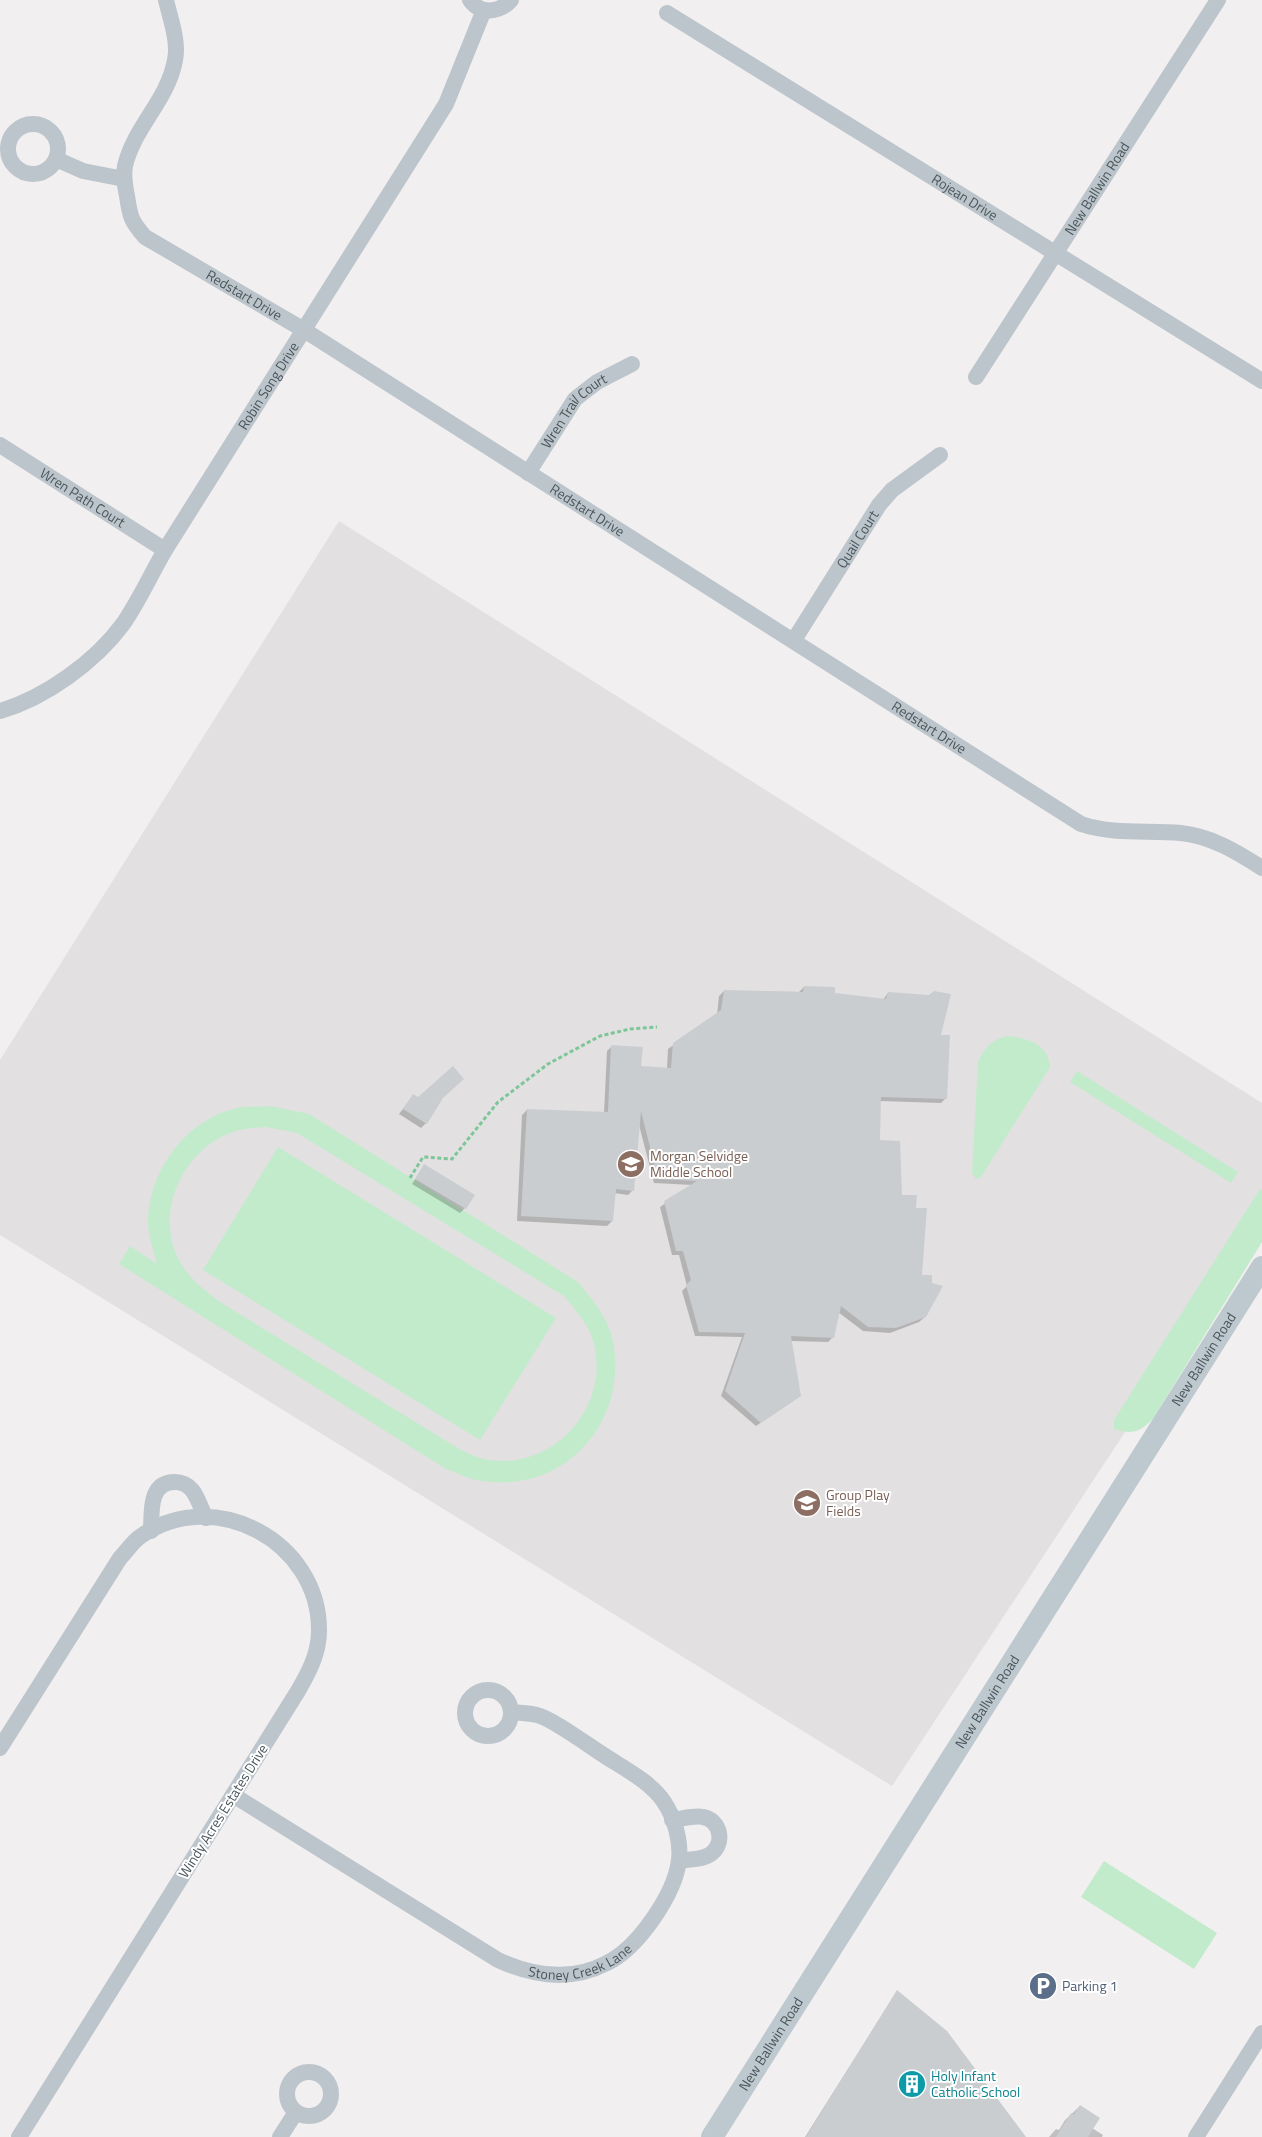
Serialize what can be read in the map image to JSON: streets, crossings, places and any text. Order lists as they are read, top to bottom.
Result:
{
  "streets": {
    "main road": ["New Ballwin Road"],
    "street": [
      "Rojean Drive",
      "Redstart Drive",
      "Robin Song Drive",
      "Wren Trail Court",
      "Wren Path Court",
      "Quail Court",
      "Windy Acres Estates Drive",
      "Stoney Creek Lane"
    ]
  },
  "crossings": [
    ["New Ballwin Road", "Rojean Drive"],
    ["Redstart Drive", "Robin Song Drive"],
    ["Redstart Drive", "Wren Trail Court"],
    ["Redstart Drive", "Quail Court"],
    ["Robin Song Drive", "Wren Path Court"],
    ["Windy Acres Estates Drive", "Stoney Creek Lane"]
  ],
  "places": {
    "school or university": ["Morgan Selvidge Middle School", "Group Play Fields"],
    "parking": ["Parking 1"],
    "building": ["Holy Infant Catholic School"]
  }
}
